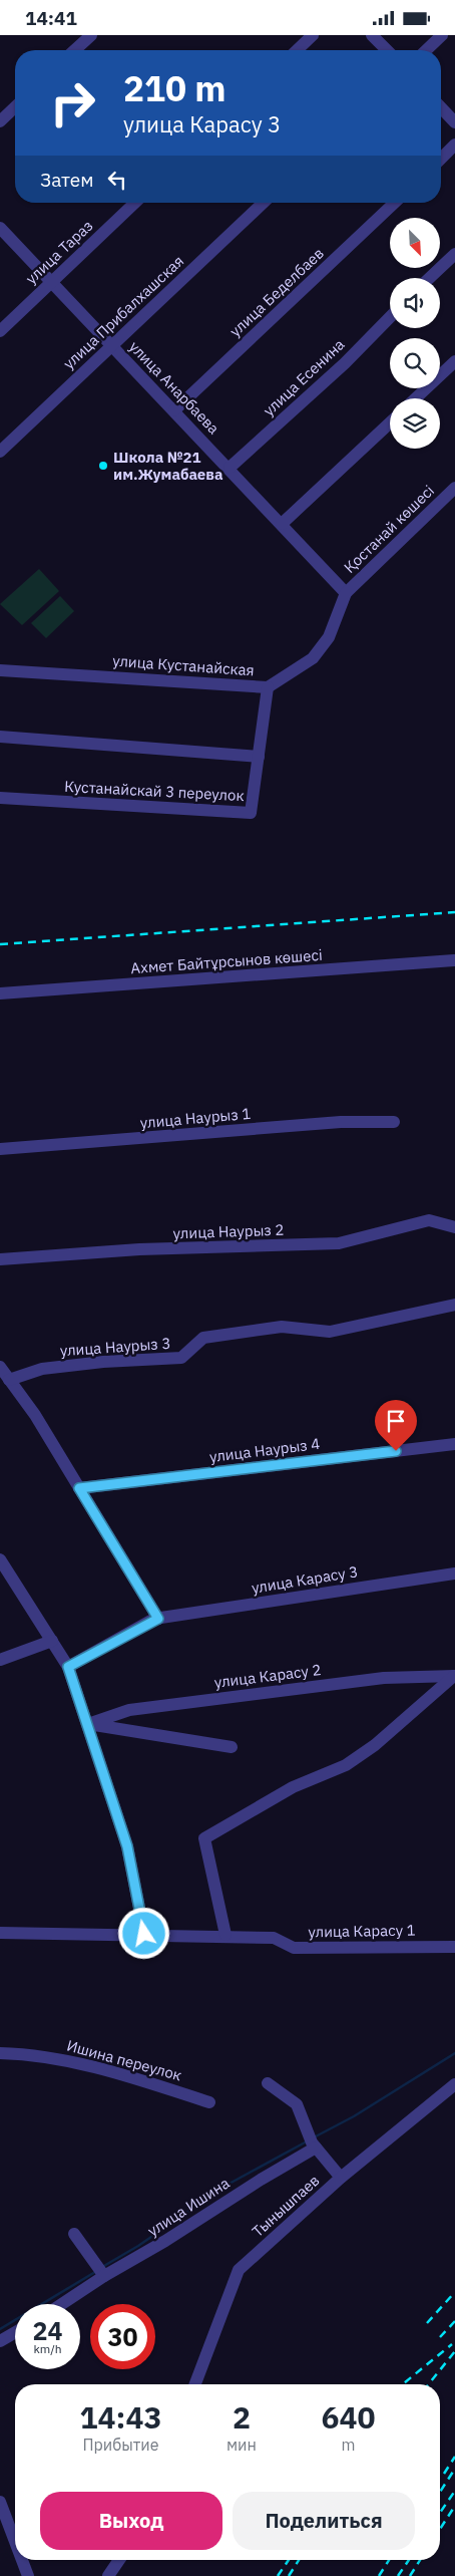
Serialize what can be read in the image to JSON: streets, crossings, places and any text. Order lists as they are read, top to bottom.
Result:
{
  "streets": {
    "street": [
      "улица Тараз",
      "улица Беделбаев",
      "улица Прибалхашская",
      "улица Есенина",
      "улица Анарбаева",
      "Қостанай көшесі",
      "улица Кустанайская",
      "Кустанайскай 3 переулок",
      "Ахмет Байтұрсынов көшесі",
      "улица Наурыз 1",
      "улица Наурыз 2",
      "улица Наурыз 3",
      "улица Наурыз 4",
      "улица Карасу 3",
      "улица Карасу 2",
      "улица Карасу 1",
      "Ишина переулок",
      "Тынышпаев",
      "улица Ишина"
    ]
  },
  "crossings": [
    ["улица Тараз", "улица Анарбаева"],
    ["улица Беделбаев", "улица Анарбаева"],
    ["улица Прибалхашская", "улица Анарбаева"],
    ["улица Есенина", "улица Анарбаева"],
    ["улица Анарбаева", "Қостанай көшесі"],
    ["улица Анарбаева", "улица Кустанайская"],
    ["Қостанай көшесі", "улица Кустанайская"],
    ["улица Кустанайская", "Кустанайскай 3 переулок"],
    ["улица Карасу 2", "улица Карасу 1"]
  ],
  "places": ["Школа №21 им.Жумабаева"],
  "north": "bottom right",
  "page": {
    "status": "14:41",
    "turn": ["210 m", "улица Карасу 3"],
    "then": "Затем",
    "speed": "24 km/h",
    "limit": "30",
    "eta": [
      "14:43",
      "Прибытие",
      "2",
      "мин",
      "640",
      "m"
    ],
    "buttons": ["Выход", "Поделиться"]
  }
}
